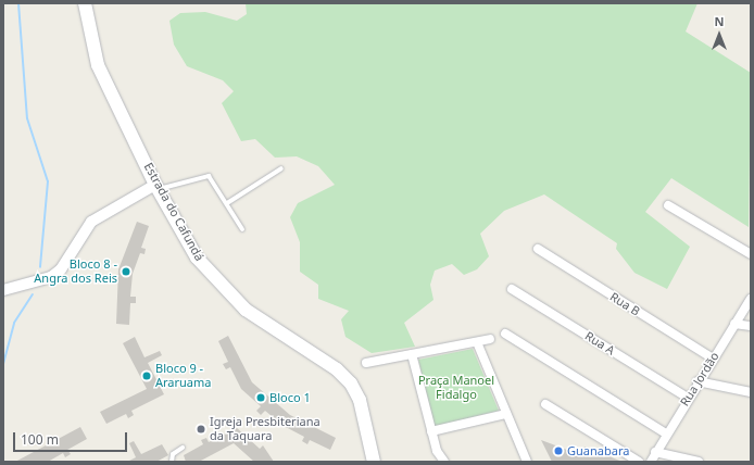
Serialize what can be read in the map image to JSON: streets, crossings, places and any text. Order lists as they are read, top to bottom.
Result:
{
  "streets": {
    "main road": ["Estrada do Cafundá"],
    "street": ["Rua B", "Rua A", "Rua Jordão"]
  },
  "crossings": [
    ["Rua B", "Rua Jordão"],
    ["Rua A", "Rua Jordão"]
  ],
  "parks": ["Praça Manoel Fidalgo"],
  "places": [
    "Bloco 8 - Angra dos Reis",
    "Bloco 9 - Araruama",
    "Bloco 1",
    "Igreja Presbiteriana da Taquara",
    "Guanabara"
  ],
  "scale_bar": "100 m",
  "north": "top"
}
